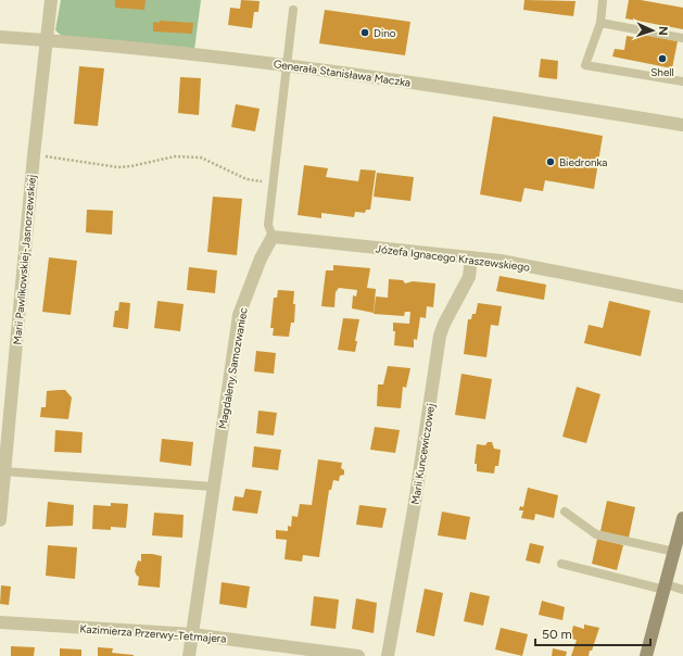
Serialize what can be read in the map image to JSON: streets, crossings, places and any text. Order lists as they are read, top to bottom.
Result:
{
  "streets": {
    "street": [
      "Generała Stanisława Maczka",
      "Józefa Ignacego Kraszewskiego",
      "Marii Pawlikowskiej-Jasnorzewskiej",
      "Magdaleny Samozwaniec",
      "Marii Kuncewiczowej",
      "Kazimierza Przerwy-Tetmajera"
    ]
  },
  "crossings": [
    ["Generała Stanisława Maczka", "Marii Pawlikowskiej-Jasnorzewskiej"],
    ["Józefa Ignacego Kraszewskiego", "Magdaleny Samozwaniec"],
    ["Józefa Ignacego Kraszewskiego", "Marii Kuncewiczowej"],
    ["Magdaleny Samozwaniec", "Kazimierza Przerwy-Tetmajera"]
  ],
  "places": ["Dino", "Shell", "Biedronka"],
  "scale_bar": "50 m",
  "north": "right"
}
